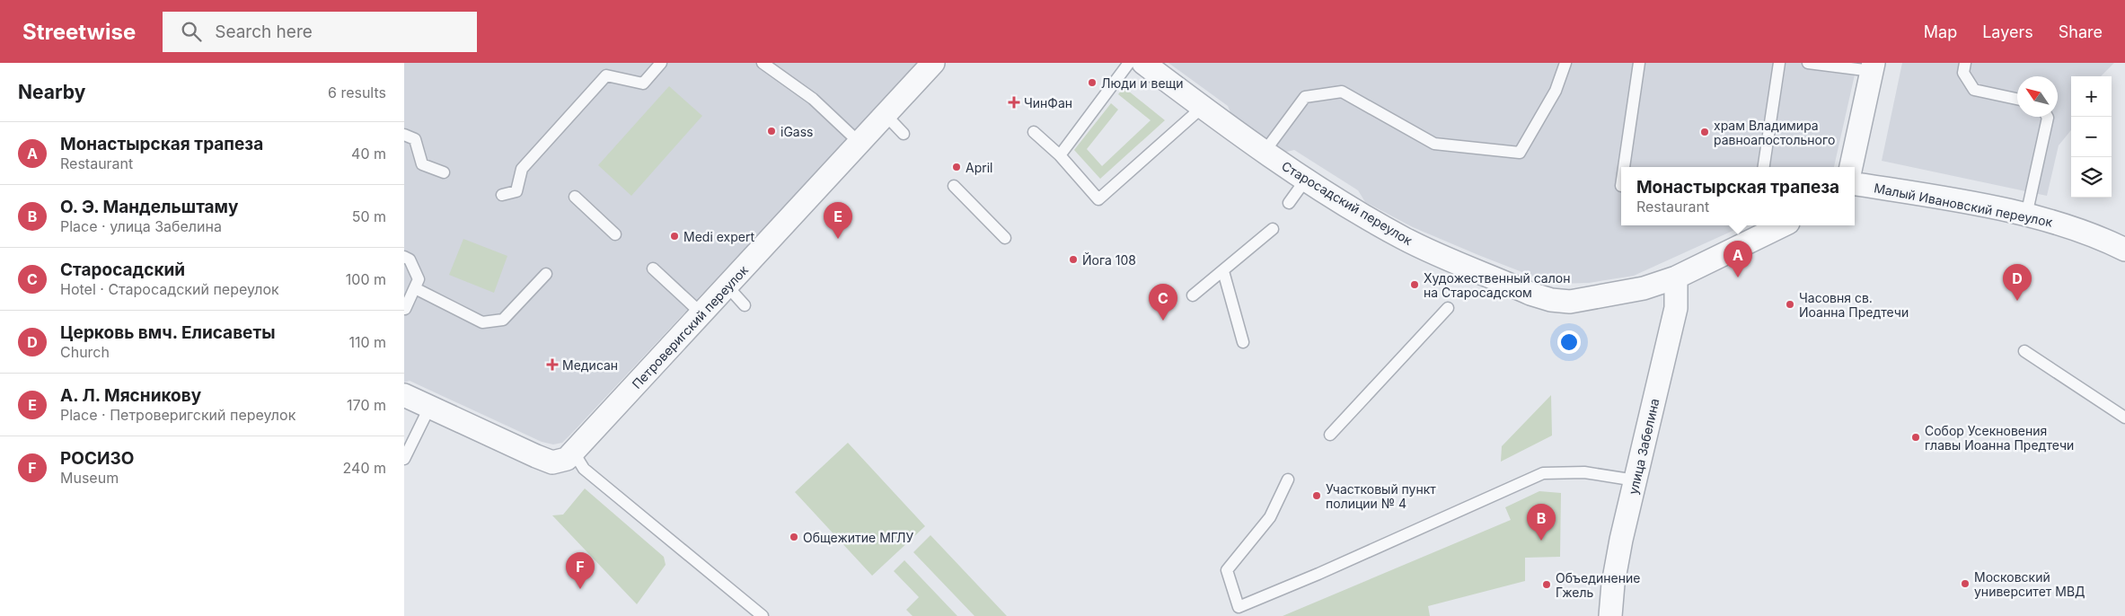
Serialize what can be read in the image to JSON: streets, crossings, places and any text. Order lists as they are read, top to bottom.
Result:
{
  "streets": {
    "street": [
      "Старосадский переулок",
      "Малый Ивановский переулок",
      "Петроверигский переулок",
      "улица Забелина"
    ]
  },
  "crossings": [
    ["Старосадский переулок", "улица Забелина"]
  ],
  "places": {
    "other": [
      "Люди и вещи",
      "iGass",
      "храм Владимира равноапостольного",
      "April",
      "Medi expert",
      "Йога 108",
      "Художественный салон на Старосадском",
      "Часовня св. Иоанна Предтечи",
      "Собор Усекновения главы Иоанна Предтечи",
      "Участковый пункт полиции № 4",
      "Общежитие МГЛУ",
      "Московский университет МВД",
      "Объединение Гжель"
    ],
    "health": ["ЧинФан", "Медисан"]
  },
  "north": "top left",
  "page": {
    "header": "Streetwise",
    "search": "Search here",
    "nav": ["Map", "Layers", "Share"],
    "heading": ["Nearby", "6 results"],
    "map_buttons": ["+", "−"],
    "list": [
      {
        "mark": "A",
        "name": "Монастырская трапеза",
        "note": "Restaurant",
        "value": "40 m"
      },
      {
        "mark": "B",
        "name": "О. Э. Мандельштаму",
        "note": "Place · улица Забелина",
        "value": "50 m"
      },
      {
        "mark": "C",
        "name": "Старосадский",
        "note": "Hotel · Старосадский переулок",
        "value": "100 m"
      },
      {
        "mark": "D",
        "name": "Церковь вмч. Елисаветы",
        "note": "Church",
        "value": "110 m"
      },
      {
        "mark": "E",
        "name": "А. Л. Мясникову",
        "note": "Place · Петроверигский переулок",
        "value": "170 m"
      },
      {
        "mark": "F",
        "name": "РОСИЗО",
        "note": "Museum",
        "value": "240 m"
      }
    ],
    "popup": ["Монастырская трапеза", "Restaurant"],
    "pins": [
      "E",
      "A",
      "D",
      "C",
      "B",
      "F"
    ]
  }
}
